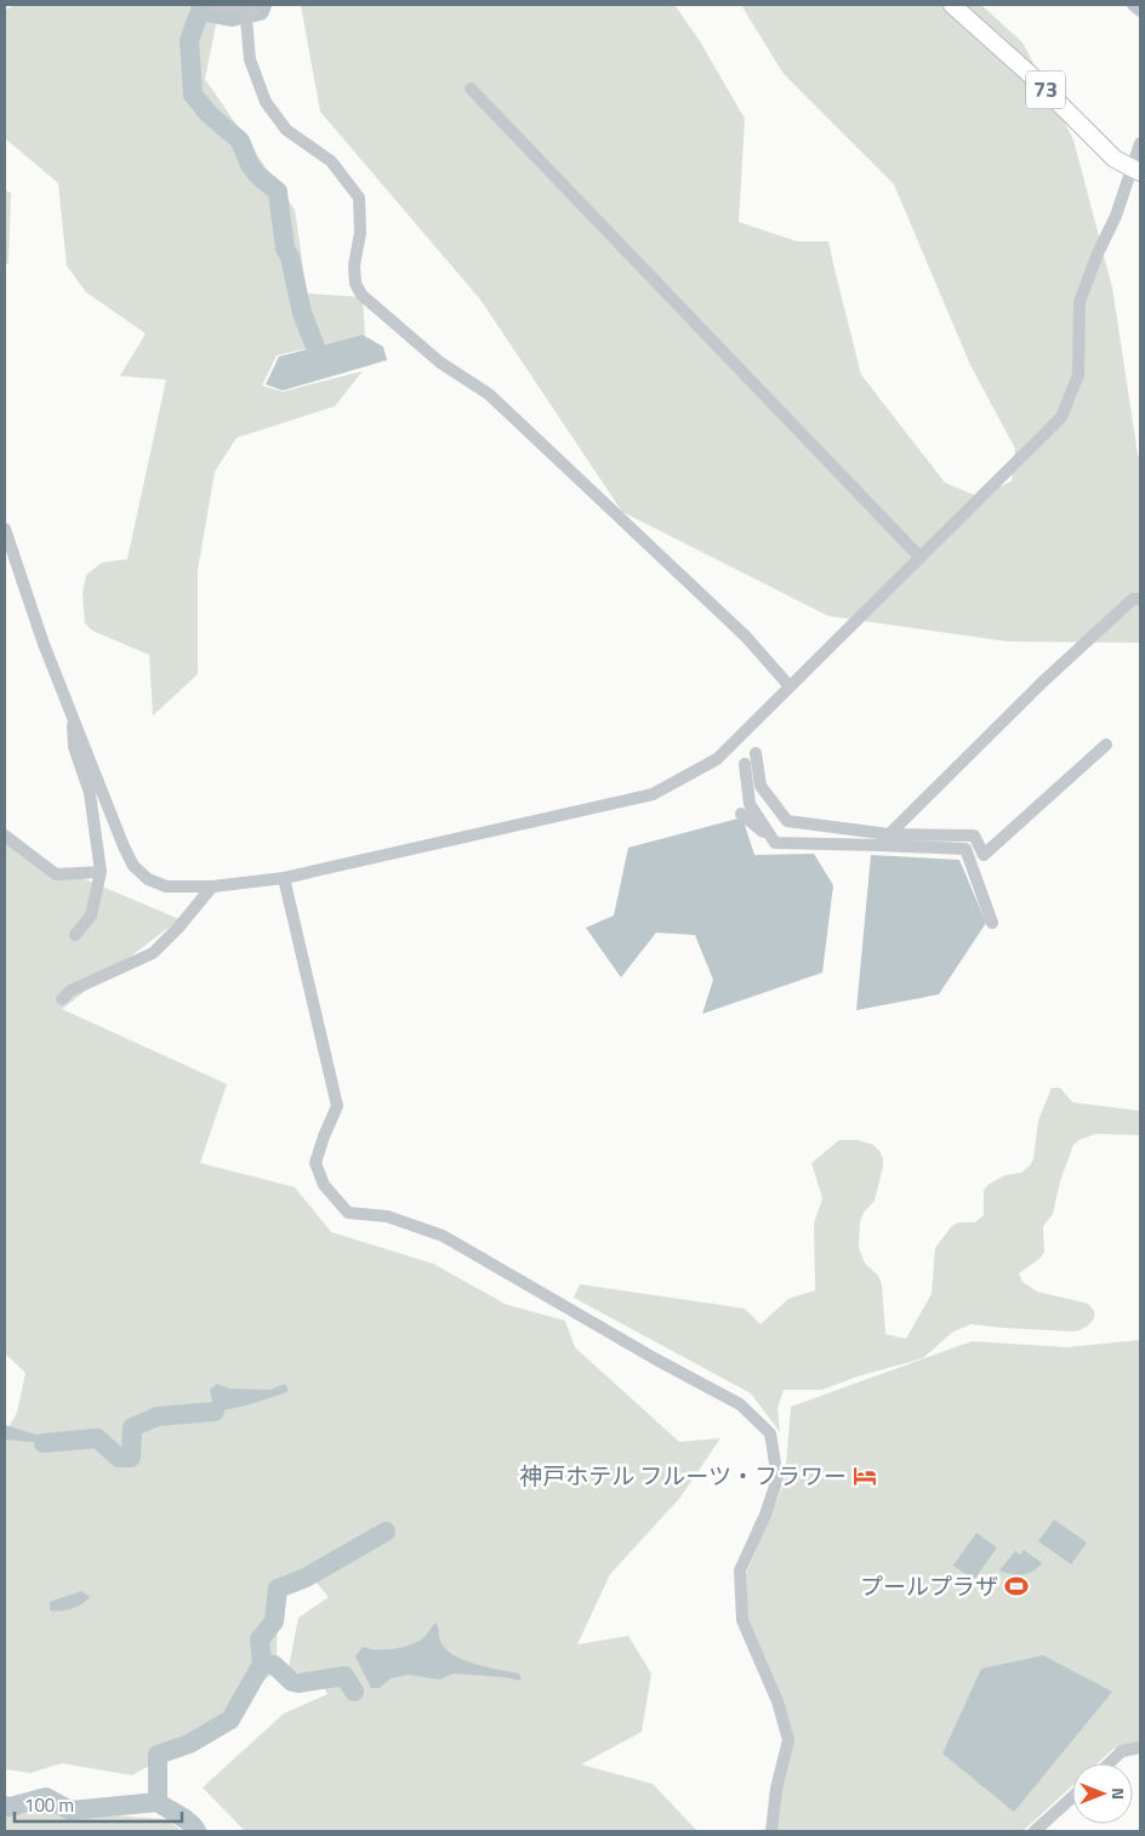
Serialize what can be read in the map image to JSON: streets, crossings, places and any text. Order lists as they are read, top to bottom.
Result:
{
  "streets": {
    "main road": ["73"]
  },
  "places": {
    "hotel": ["神戸ホテル フルーツ・フラワー"],
    "sports": ["プールプラザ"]
  },
  "scale_bar": "100 m",
  "north": "right"
}
